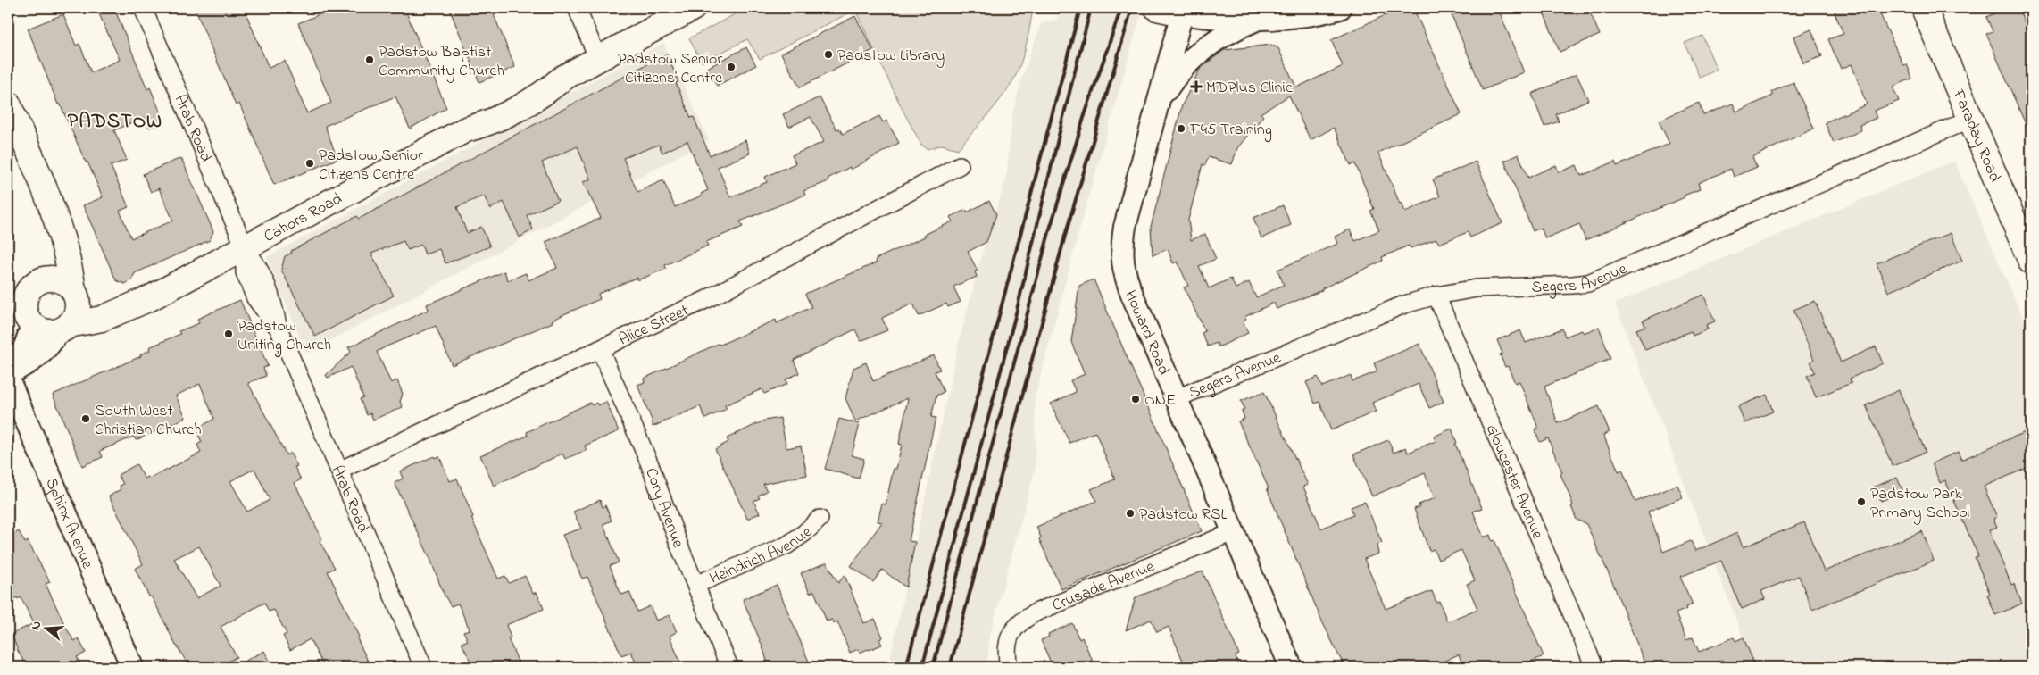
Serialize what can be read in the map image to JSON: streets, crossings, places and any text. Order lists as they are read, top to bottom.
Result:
{
  "streets": {
    "main road": ["Faraday Road", "Cahors Road"],
    "street": [
      "Arab Road",
      "Segers Avenue",
      "Alice Street",
      "Howard Road",
      "Gloucester Avenue",
      "Cory Avenue",
      "Sphinx Avenue",
      "Heindrich Avenue",
      "Crusade Avenue"
    ]
  },
  "crossings": [
    ["Arab Road", "Cahors Road"],
    ["Arab Road", "Alice Street"],
    ["Faraday Road", "Segers Avenue"],
    ["Segers Avenue", "Howard Road"],
    ["Segers Avenue", "Gloucester Avenue"],
    ["Alice Street", "Cory Avenue"],
    ["Howard Road", "Crusade Avenue"],
    ["Cory Avenue", "Heindrich Avenue"]
  ],
  "districts": ["PADSTOW"],
  "places": {
    "other": [
      "Padstow Library",
      "Padstow Baptist Community Church",
      "Padstow Senior Citizens' Centre",
      "F45 Training",
      "Padstow Senior Citizens Centre",
      "Padstow Uniting Church",
      "ONE",
      "South West Christian Church",
      "Padstow Park Primary School",
      "Padstow RSL"
    ],
    "health": ["MDPlus Clinic"]
  },
  "north": "left"
}
